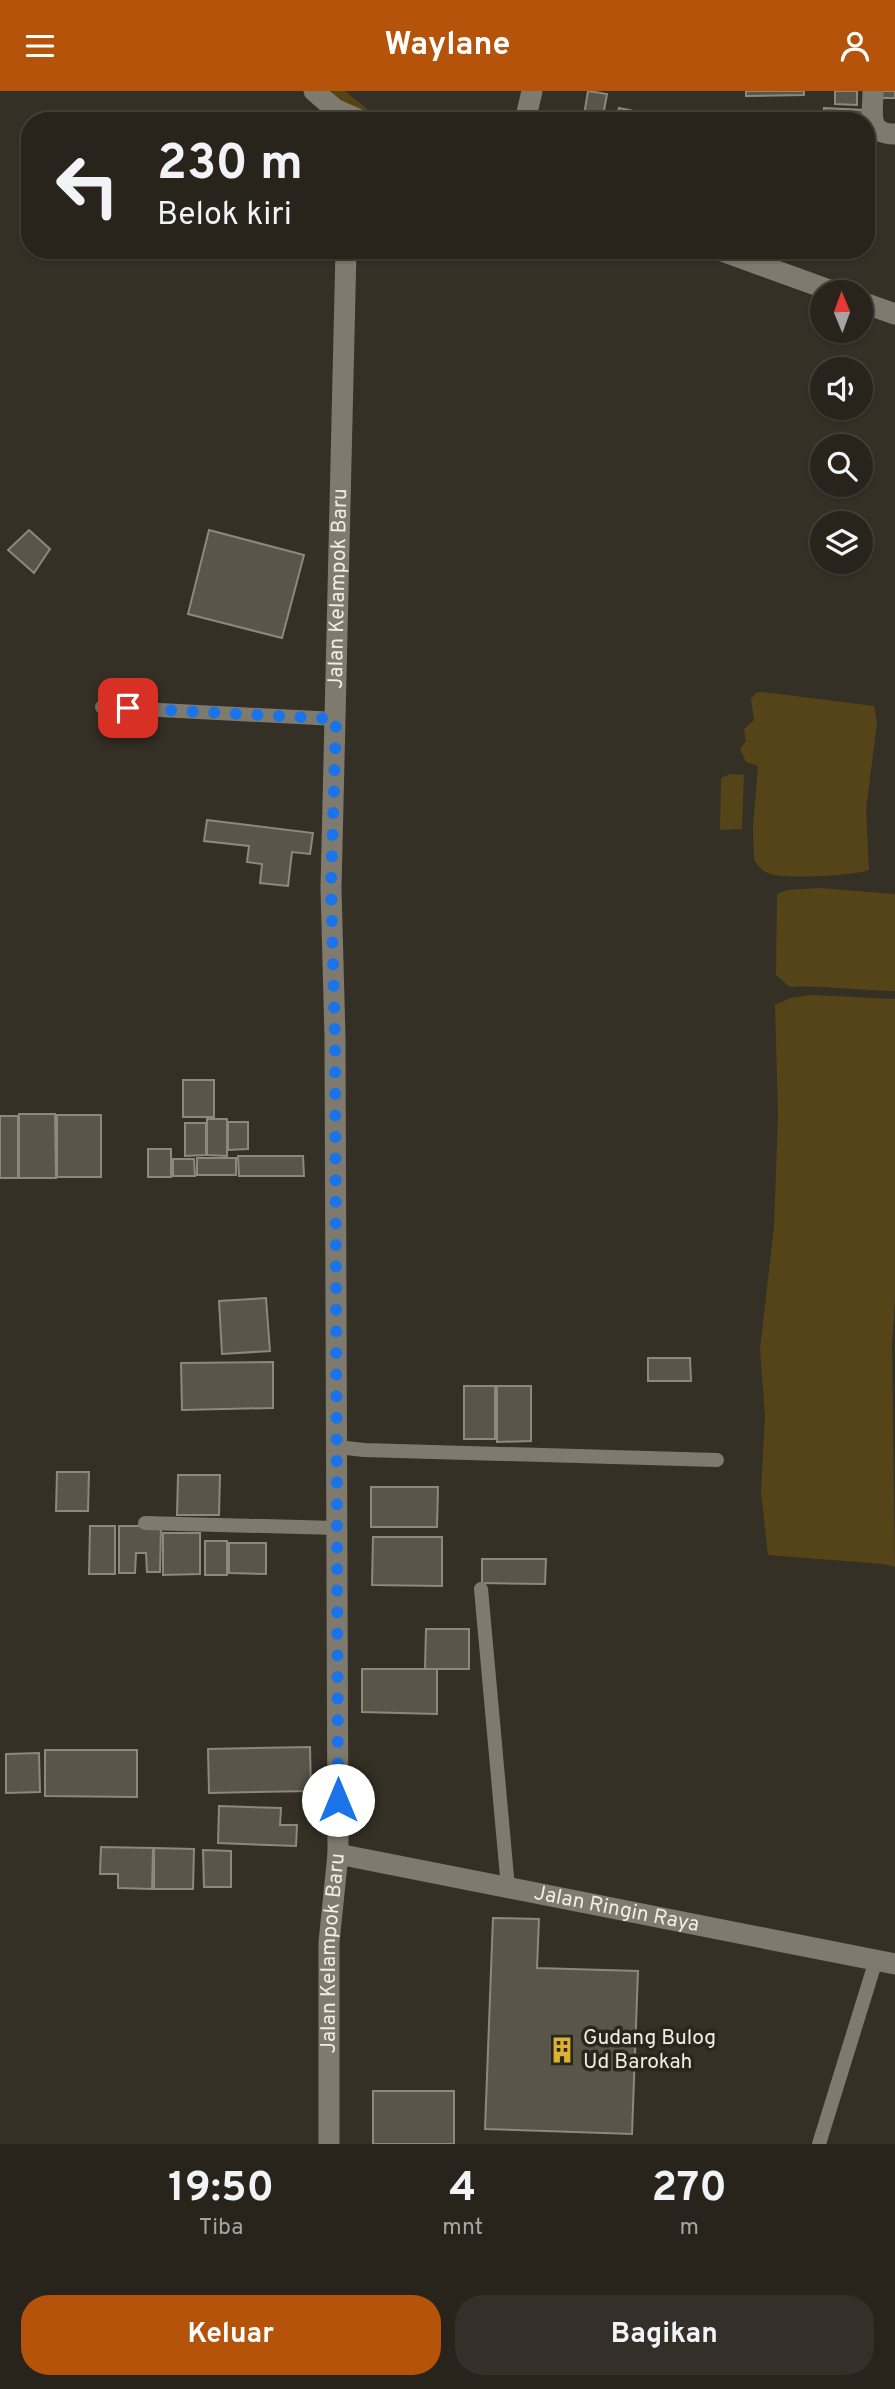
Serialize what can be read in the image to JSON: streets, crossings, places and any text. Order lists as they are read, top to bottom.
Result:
{
  "streets": {
    "street": ["Jalan Kelampok Baru", "Jalan Ringin Raya"]
  },
  "crossings": [
    ["Jalan Kelampok Baru", "Jalan Ringin Raya"]
  ],
  "places": {
    "building": ["Gudang Bulog Ud Barokah"]
  },
  "north": "top",
  "page": {
    "header": "Waylane",
    "turn": ["230 m", "Belok kiri"],
    "eta": [
      "19:50",
      "Tiba",
      "4",
      "mnt",
      "270",
      "m"
    ],
    "buttons": ["Keluar", "Bagikan"]
  }
}
